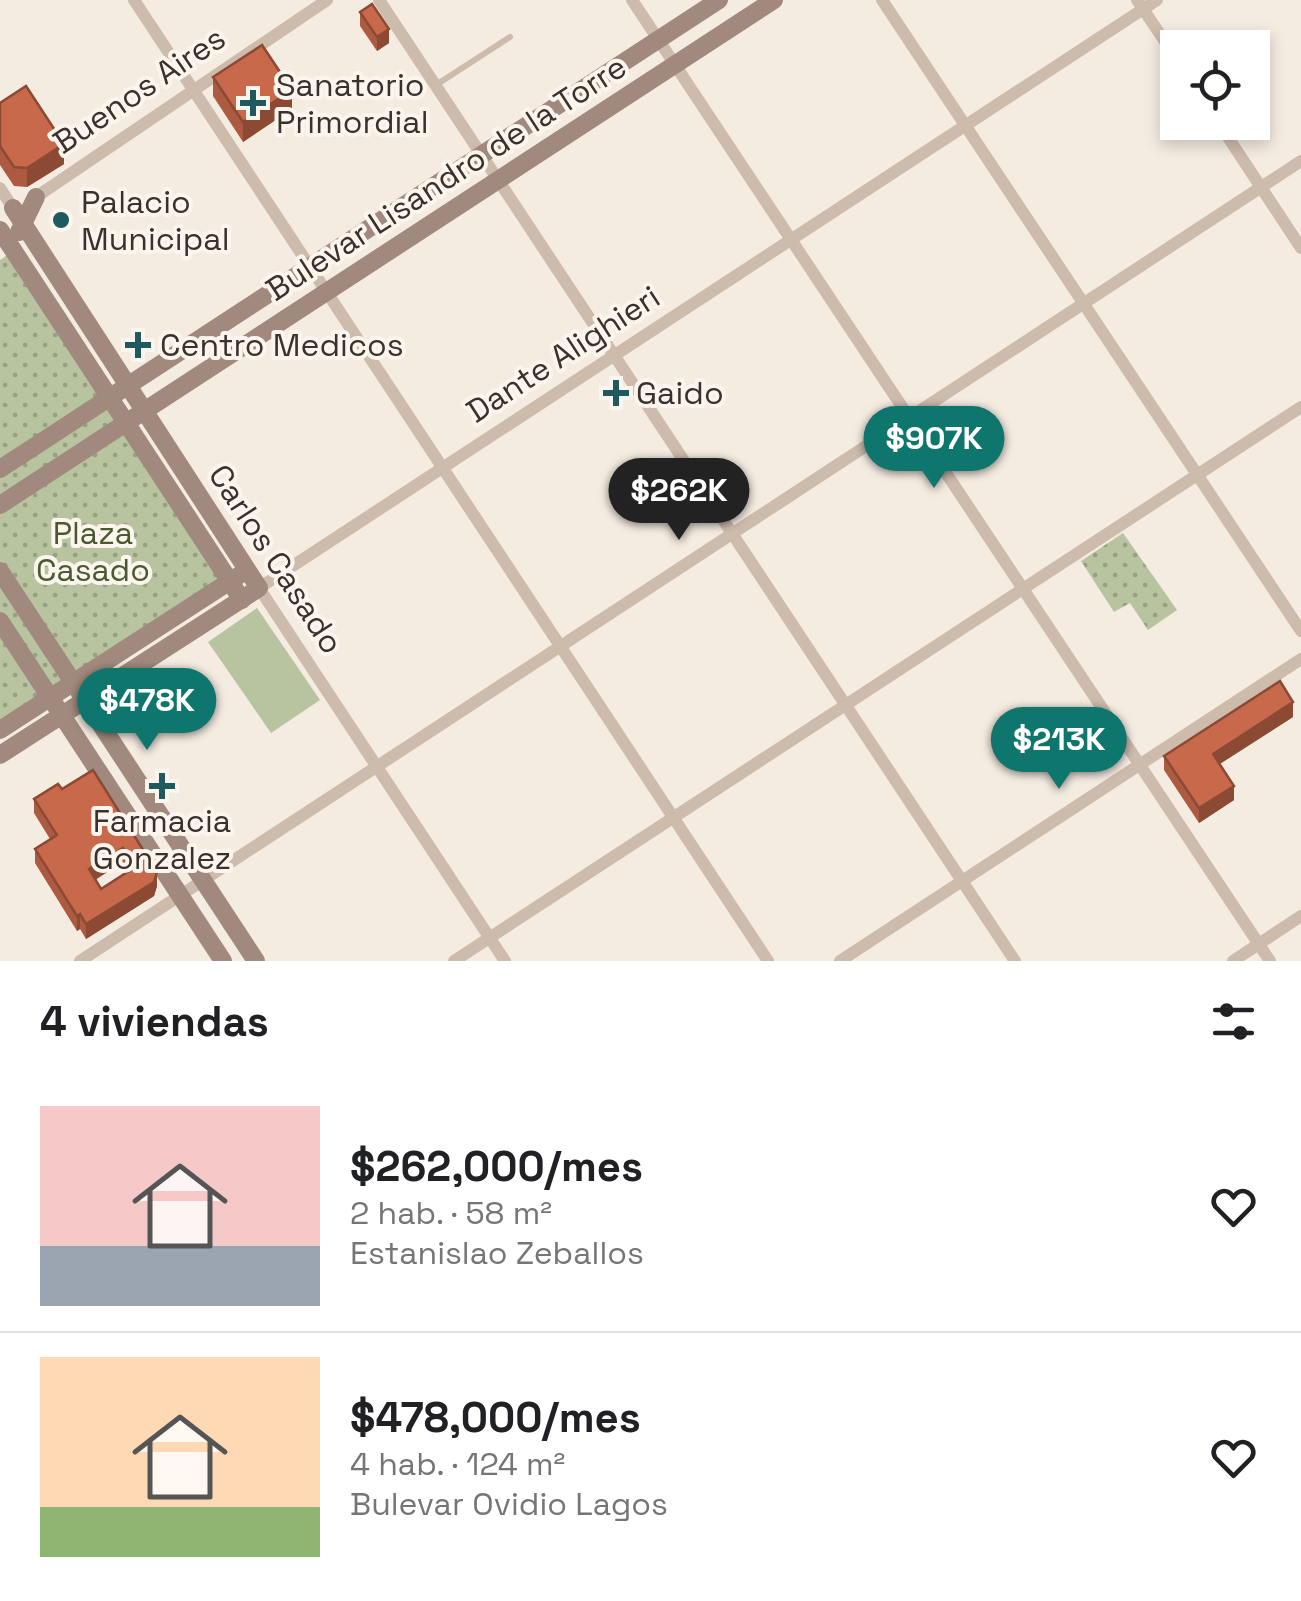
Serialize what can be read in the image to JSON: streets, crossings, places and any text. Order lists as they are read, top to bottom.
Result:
{
  "streets": {
    "main road": [
      "Buenos Aires",
      "Bulevar Lisandro de la Torre",
      "Dante Alighieri",
      "Carlos Casado"
    ]
  },
  "crossings": [
    ["Buenos Aires", "Carlos Casado"],
    ["Bulevar Lisandro de la Torre", "Carlos Casado"],
    ["Dante Alighieri", "Carlos Casado"]
  ],
  "parks": ["Plaza Casado"],
  "places": {
    "health": [
      "Sanatorio Primordial",
      "Centro Medicos",
      "Gaido",
      "Farmacia Gonzalez"
    ],
    "other": ["Palacio Municipal"]
  },
  "page": {
    "price": [
      "$907K",
      "$262K",
      "$478K",
      "$213K"
    ],
    "heading": "4 viviendas",
    "list": [
      {
        "name": "$262,000/mes",
        "note": "2 hab. · 58 m² · Estanislao Zeballos"
      },
      {
        "name": "$478,000/mes",
        "note": "4 hab. · 124 m² · Bulevar Ovidio Lagos"
      }
    ]
  }
}
